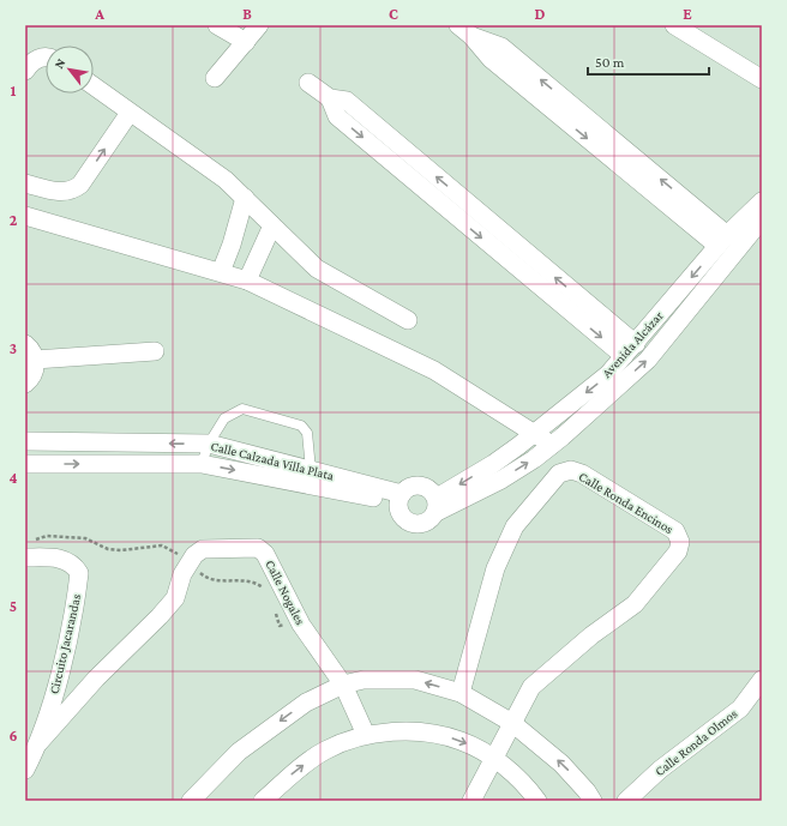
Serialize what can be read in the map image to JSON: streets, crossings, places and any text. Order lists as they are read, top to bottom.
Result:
{
  "streets": {
    "street": [
      "Avenida Alcázar",
      "Calle Calzada Villa Plata",
      "Calle Ronda Encinos",
      "Calle Nogales",
      "Circuito Jacarandas",
      "Calle Ronda Olmos"
    ]
  },
  "crossings": [
    ["Avenida Alcázar", "Calle Calzada Villa Plata"]
  ],
  "scale_bar": "50 m",
  "north": "top left",
  "grid": {
    "columns": [
      "A",
      "B",
      "C",
      "D",
      "E"
    ],
    "rows": [
      "1",
      "2",
      "3",
      "4",
      "5",
      "6"
    ]
  }
}
